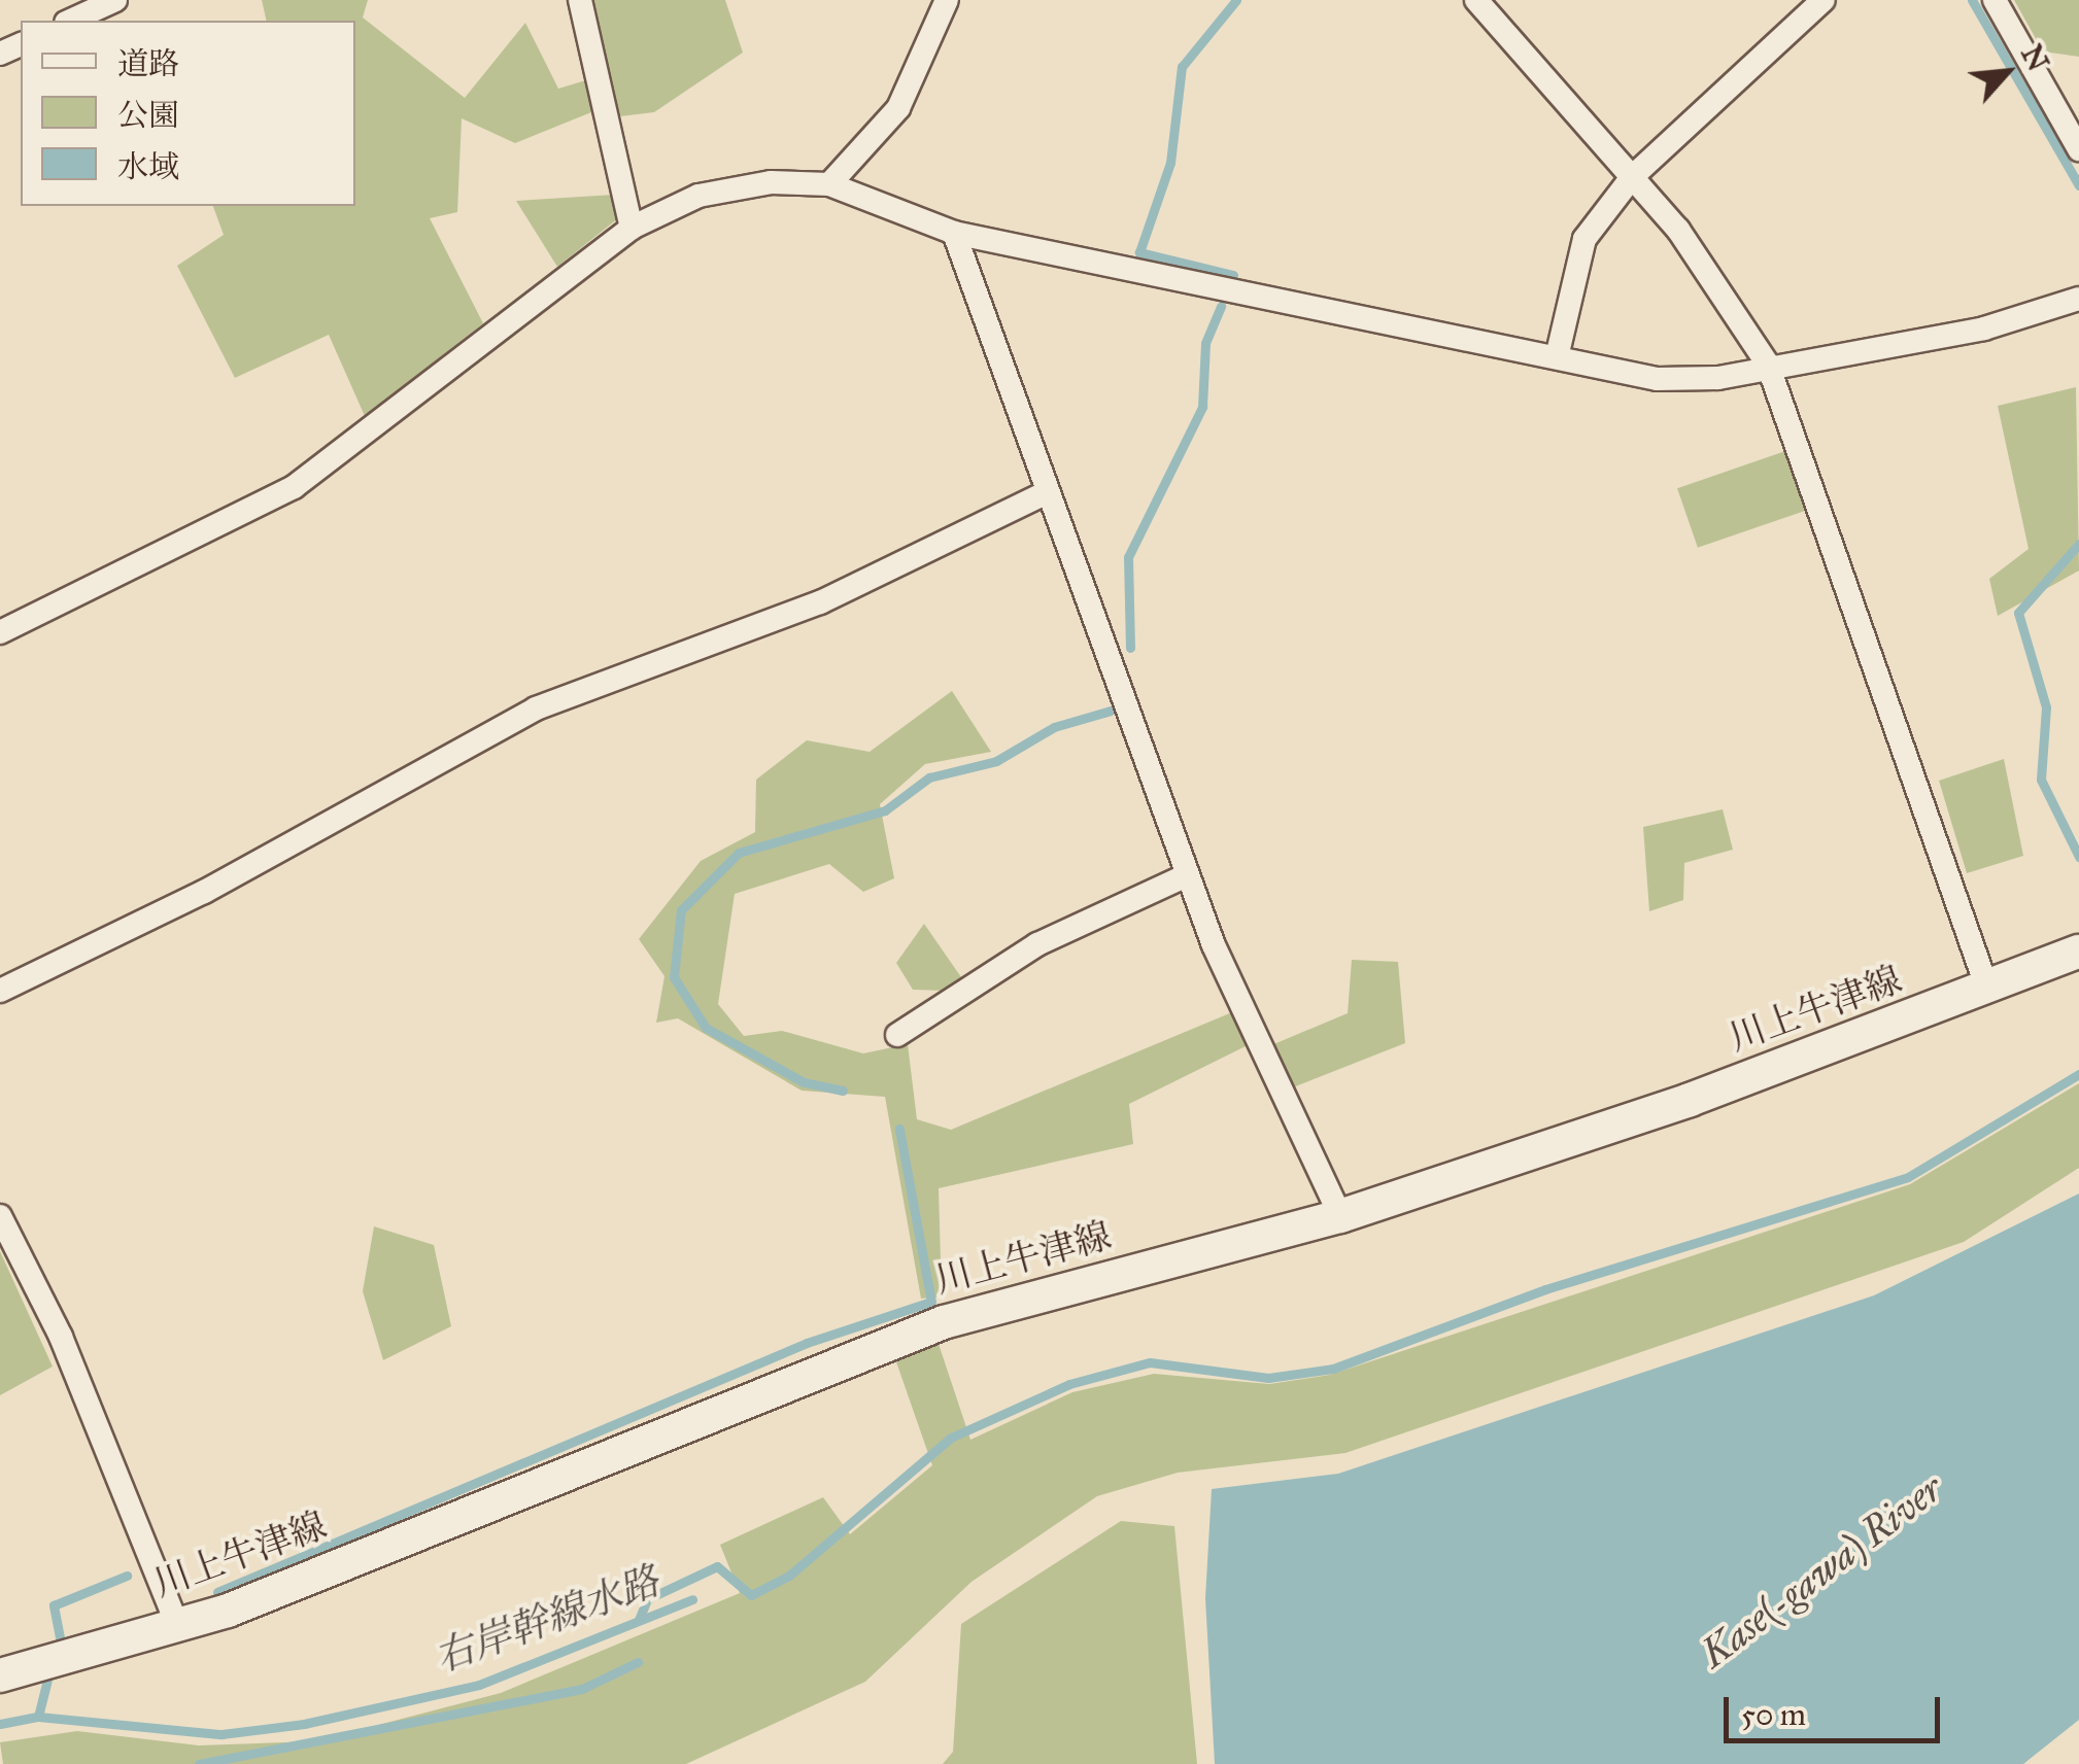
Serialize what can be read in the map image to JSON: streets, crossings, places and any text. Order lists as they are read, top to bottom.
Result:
{
  "streets": {
    "main road": ["川上牛津線"]
  },
  "water": ["Kase(-gawa) River", "右岸幹線水路"],
  "legend": ["道路", "公園", "水域"],
  "scale_bar": "50 m",
  "north": "top right"
}
